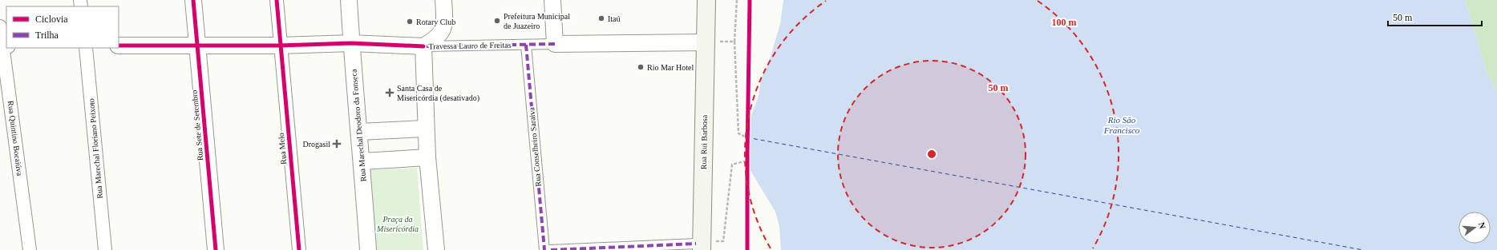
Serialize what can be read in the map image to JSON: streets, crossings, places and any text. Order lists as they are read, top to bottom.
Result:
{
  "streets": {
    "main road": ["Rua Rui Barbosa"],
    "street": [
      "Travessa Lauro de Freitas",
      "Rua Sete de Setembro",
      "Rua Marechal Deodoro da Fonseca",
      "Rua Quintino Bocaiúva",
      "Rua Conselheiro Saraiva",
      "Rua Marechal Floriano Peixoto",
      "Rua Melo"
    ]
  },
  "crossings": [
    ["Travessa Lauro de Freitas", "Rua Sete de Setembro"],
    ["Travessa Lauro de Freitas", "Rua Marechal Deodoro da Fonseca"],
    ["Travessa Lauro de Freitas", "Rua Rui Barbosa"],
    ["Travessa Lauro de Freitas", "Rua Conselheiro Saraiva"],
    ["Travessa Lauro de Freitas", "Rua Melo"]
  ],
  "water": ["Rio São Francisco"],
  "parks": ["Praça da Misericórdia"],
  "places": {
    "other": [
      "Itaú",
      "Prefeitura Municipal de Juazeiro",
      "Rotary Club",
      "Rio Mar Hotel"
    ],
    "health": ["Santa Casa de Misericórdia (desativado)", "Drogasil"]
  },
  "legend": ["Ciclovia", "Trilha"],
  "scale_bar": "50 m",
  "north": "right",
  "rings": ["100 m", "50 m"]
}
